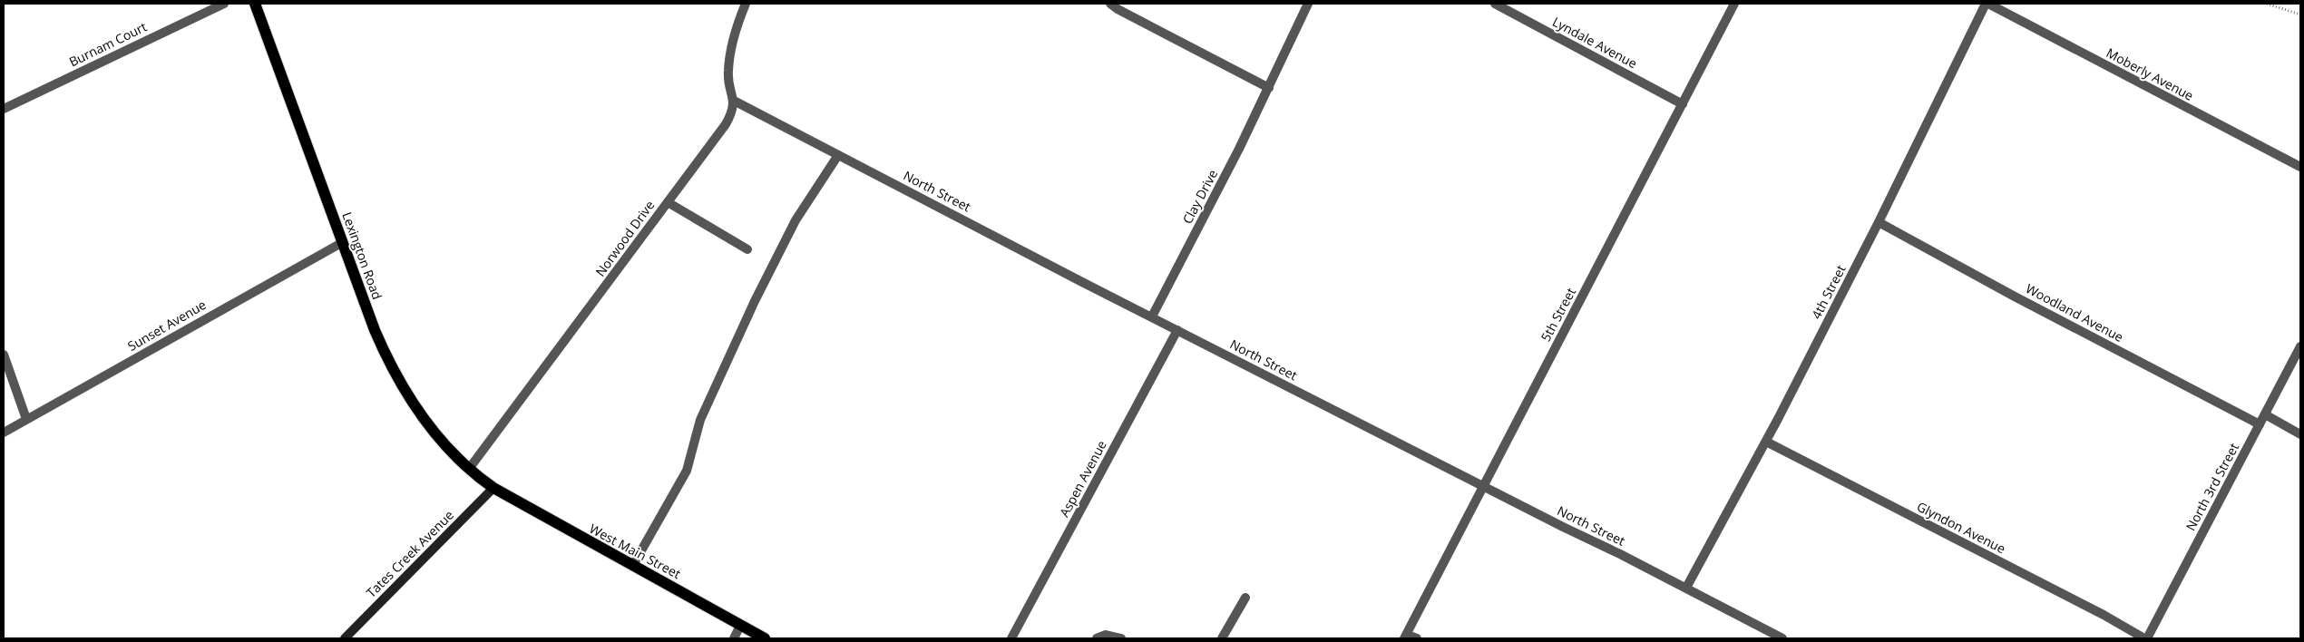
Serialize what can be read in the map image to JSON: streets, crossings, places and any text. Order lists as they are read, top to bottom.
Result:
{
  "streets": {
    "main road": ["Lexington Road", "West Main Street", "Tates Creek Avenue"],
    "street": [
      "Lyndale Avenue",
      "Burnam Court",
      "Moberly Avenue",
      "North Street",
      "Clay Drive",
      "Norwood Drive",
      "4th Street",
      "Woodland Avenue",
      "5th Street",
      "Sunset Avenue",
      "Aspen Avenue",
      "North 3rd Street",
      "Glyndon Avenue"
    ]
  },
  "crossings": [
    ["Lyndale Avenue", "5th Street"],
    ["Moberly Avenue", "4th Street"],
    ["North Street", "Clay Drive"],
    ["North Street", "Norwood Drive"],
    ["North Street", "4th Street"],
    ["North Street", "5th Street"],
    ["North Street", "Aspen Avenue"],
    ["Norwood Drive", "Lexington Road"],
    ["Lexington Road", "Sunset Avenue"],
    ["Lexington Road", "West Main Street"],
    ["Lexington Road", "Tates Creek Avenue"],
    ["4th Street", "Woodland Avenue"],
    ["4th Street", "Glyndon Avenue"],
    ["Woodland Avenue", "North 3rd Street"],
    ["North 3rd Street", "Glyndon Avenue"],
    ["West Main Street", "Tates Creek Avenue"]
  ]
}
